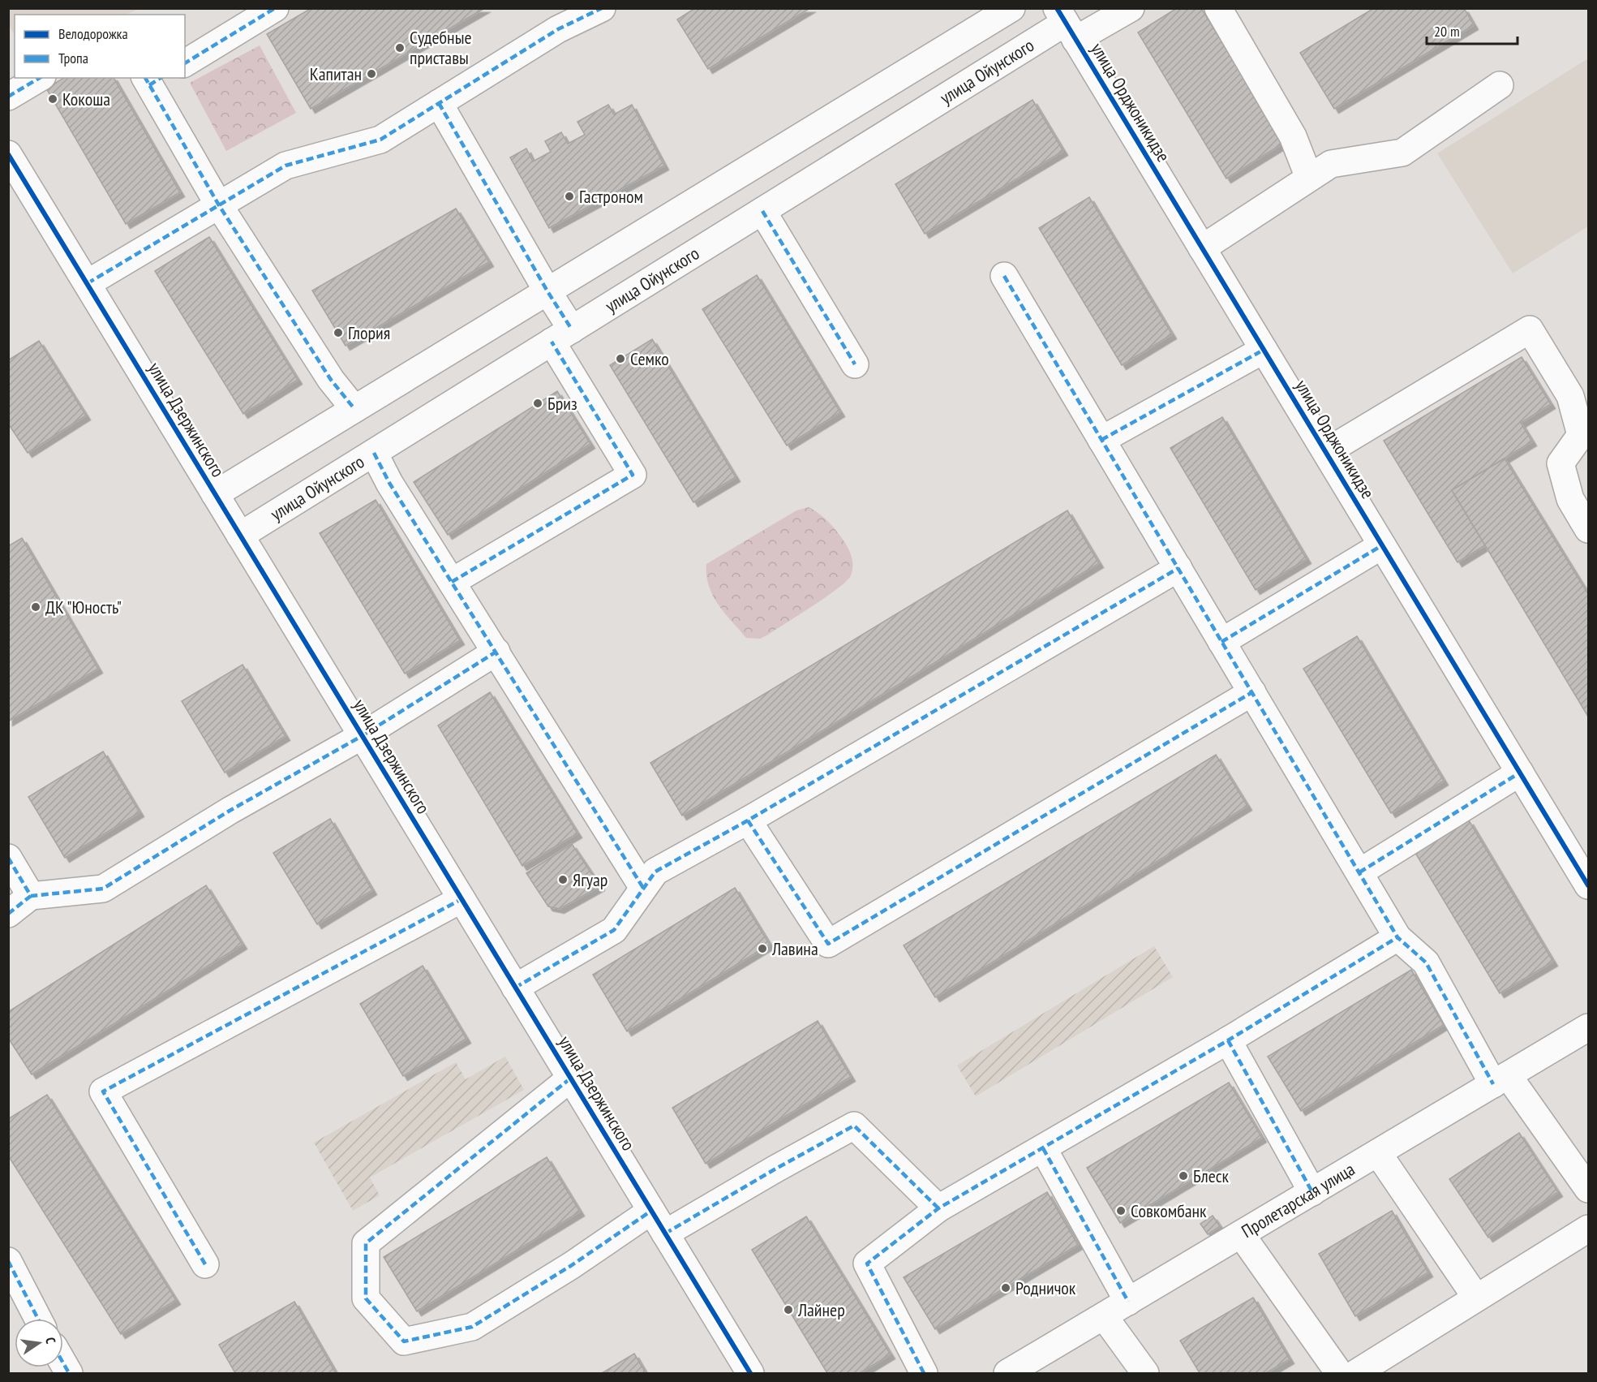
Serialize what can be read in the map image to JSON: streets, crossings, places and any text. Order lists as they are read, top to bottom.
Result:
{
  "streets": {
    "street": [
      "улица Ойунского",
      "улица Орджоникидзе",
      "улица Дзержинского",
      "Пролетарская улица"
    ]
  },
  "crossings": [
    ["улица Ойунского", "улица Орджоникидзе"],
    ["улица Ойунского", "улица Дзержинского"]
  ],
  "places": [
    "Судебные приставы",
    "Капитан",
    "Кокоша",
    "Гастроном",
    "Глория",
    "Семко",
    "Бриз",
    "ДК \"Юность\"",
    "Ягуар",
    "Лавина",
    "Блеск",
    "Совкомбанк",
    "Родничок",
    "Лайнер"
  ],
  "legend": ["Велодорожка", "Тропа"],
  "scale_bar": "20 m",
  "north": "right"
}
